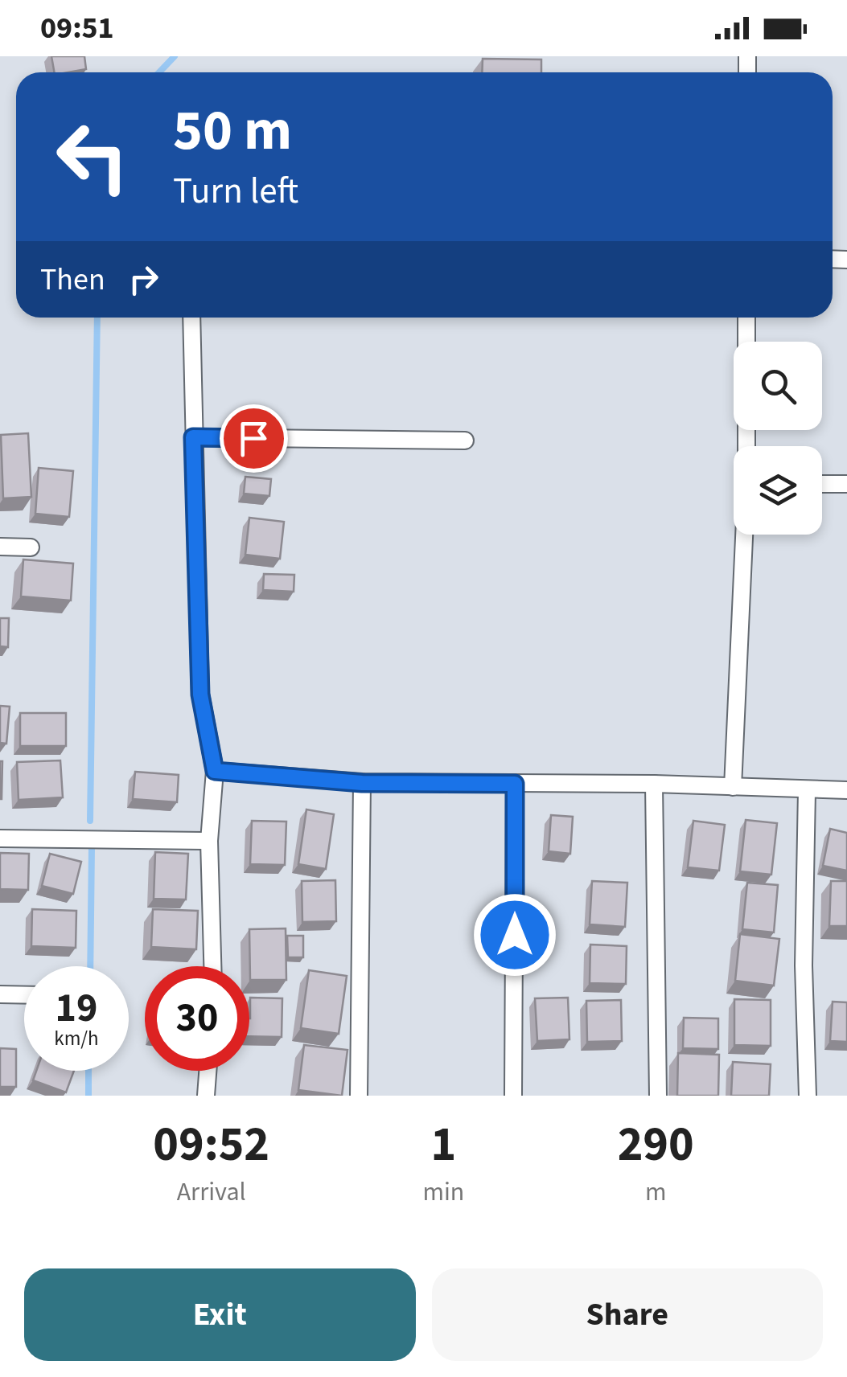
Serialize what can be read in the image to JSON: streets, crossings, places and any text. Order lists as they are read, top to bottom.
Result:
{
  "page": {
    "status": "09:51",
    "turn": ["50 m", "Turn left"],
    "then": "Then",
    "speed": "19 km/h",
    "limit": "30",
    "eta": [
      "09:52",
      "Arrival",
      "1",
      "min",
      "290",
      "m"
    ],
    "buttons": ["Exit", "Share"]
  }
}
